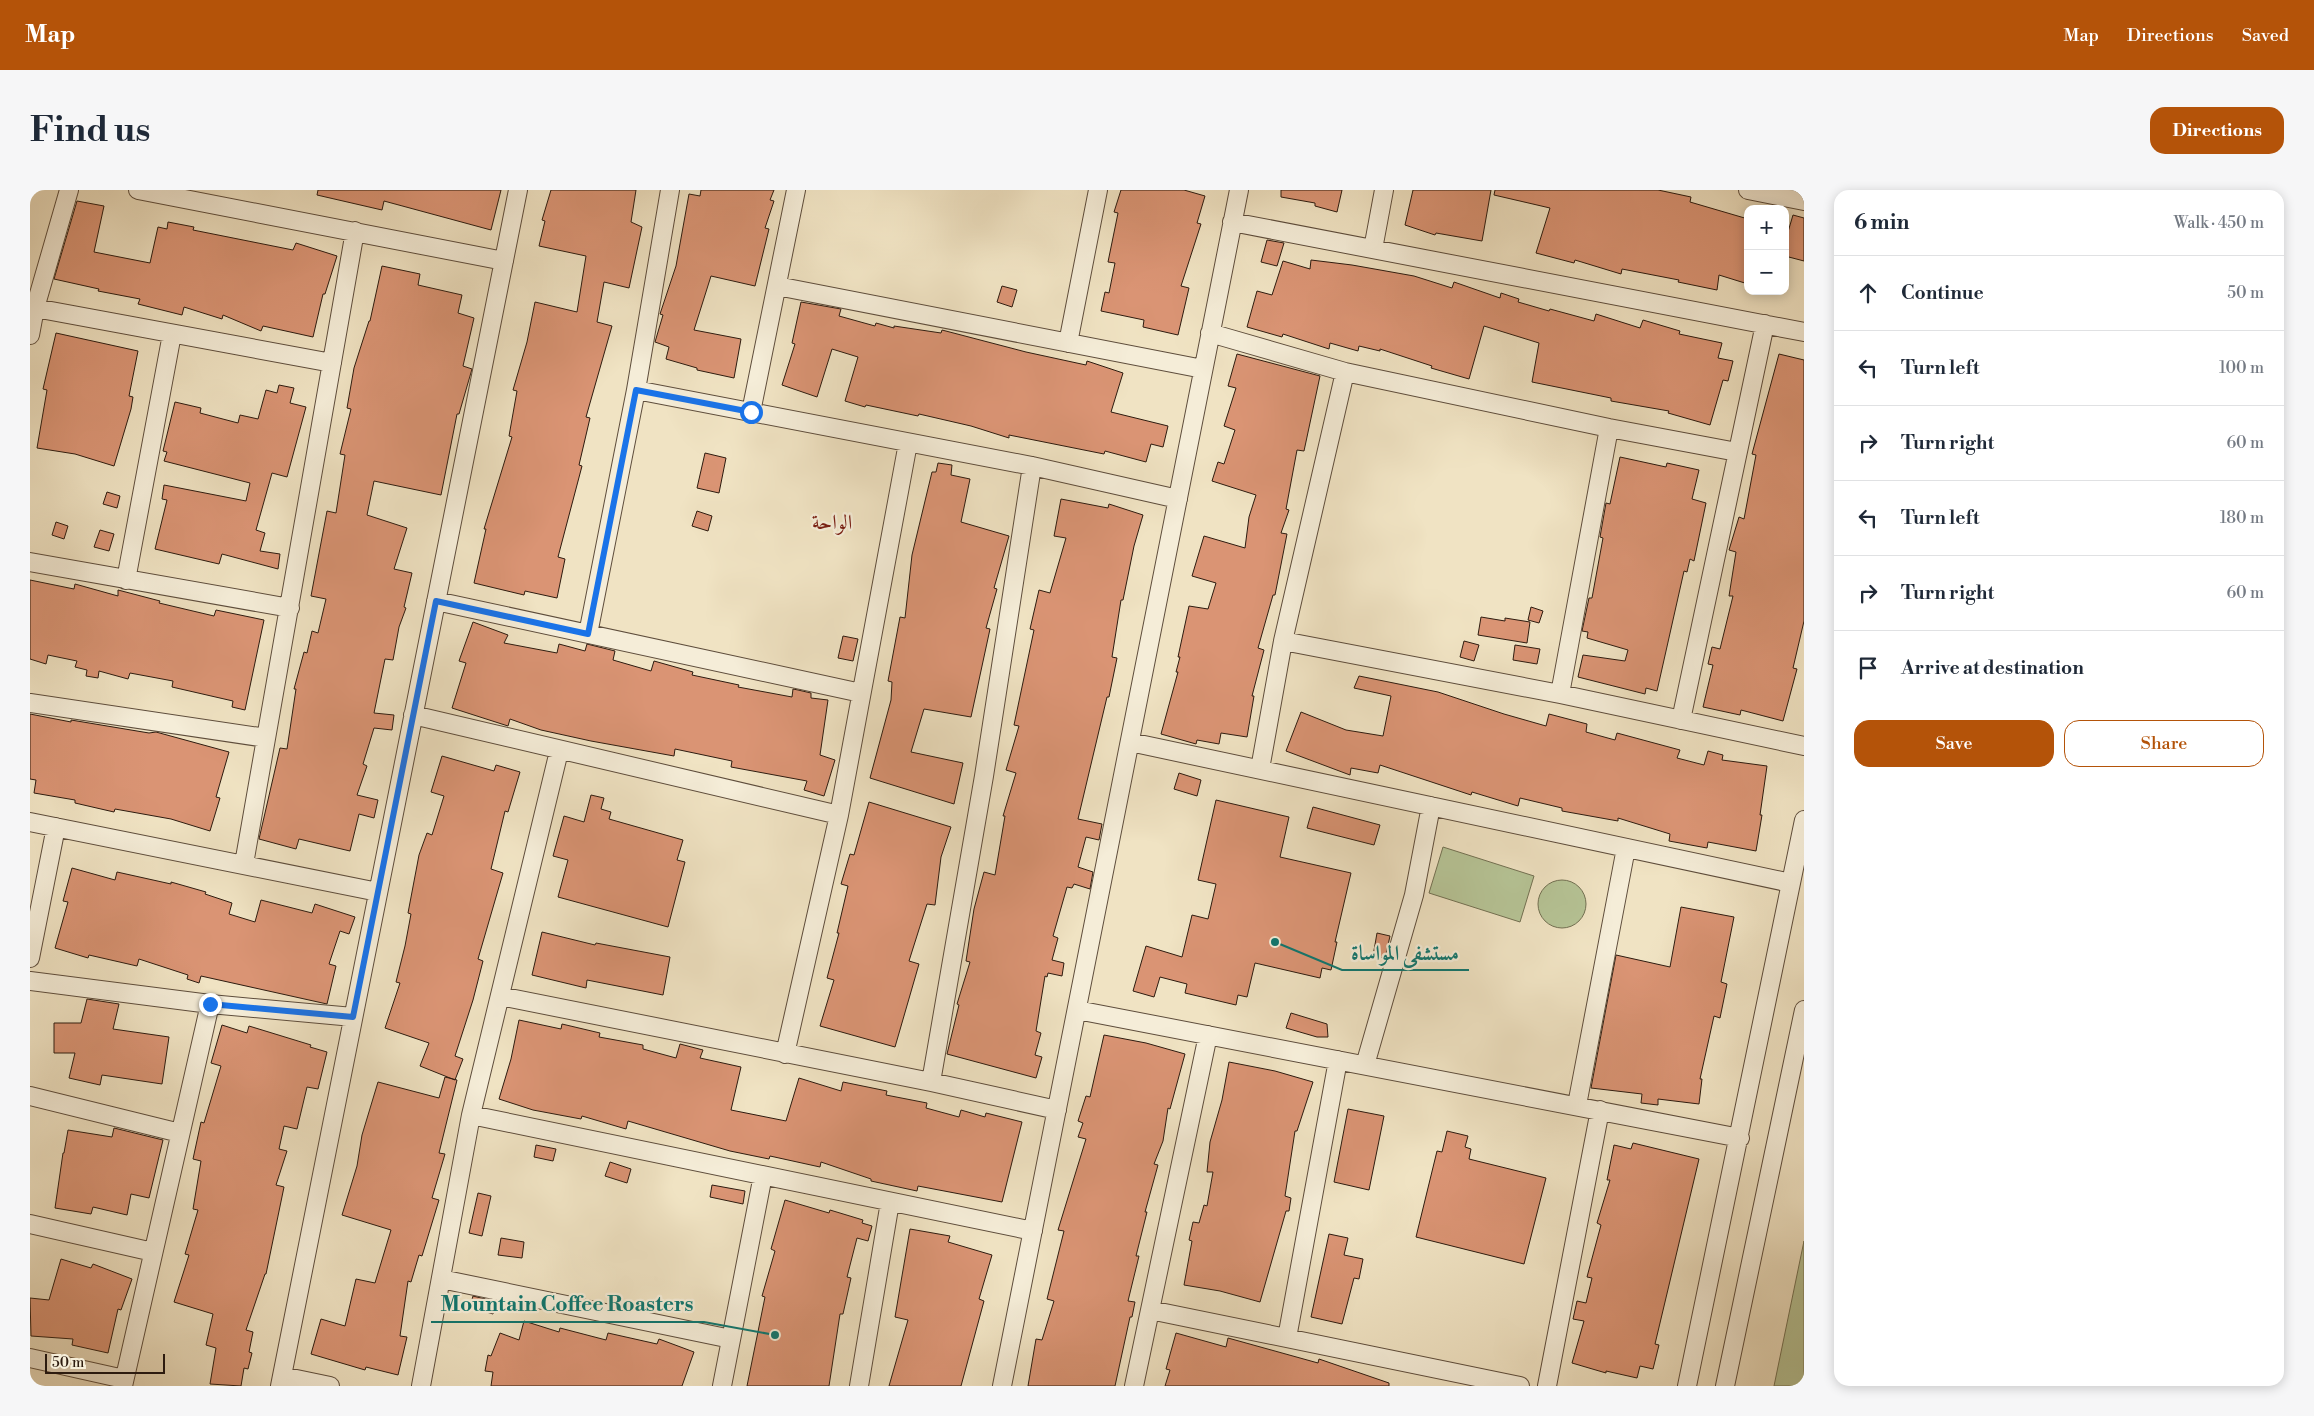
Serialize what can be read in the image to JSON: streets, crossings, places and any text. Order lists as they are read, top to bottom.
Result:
{
  "districts": ["الواحة"],
  "places": ["مستشفى المواساة", "Mountain Coffee Roasters"],
  "scale_bar": "50 m",
  "page": {
    "header": "Map",
    "nav": ["Map", "Directions", "Saved"],
    "buttons": [
      "Directions",
      ["Save", "Share"]
    ],
    "title": "Find us",
    "heading": ["6 min", "Walk · 450 m"],
    "map_buttons": ["+", "−"],
    "list": [
      ["Continue", "50 m"],
      ["Turn left", "100 m"],
      ["Turn right", "60 m"],
      ["Turn left", "180 m"],
      ["Turn right", "60 m"],
      "Arrive at destination"
    ],
    "scale": "50 m"
  }
}
